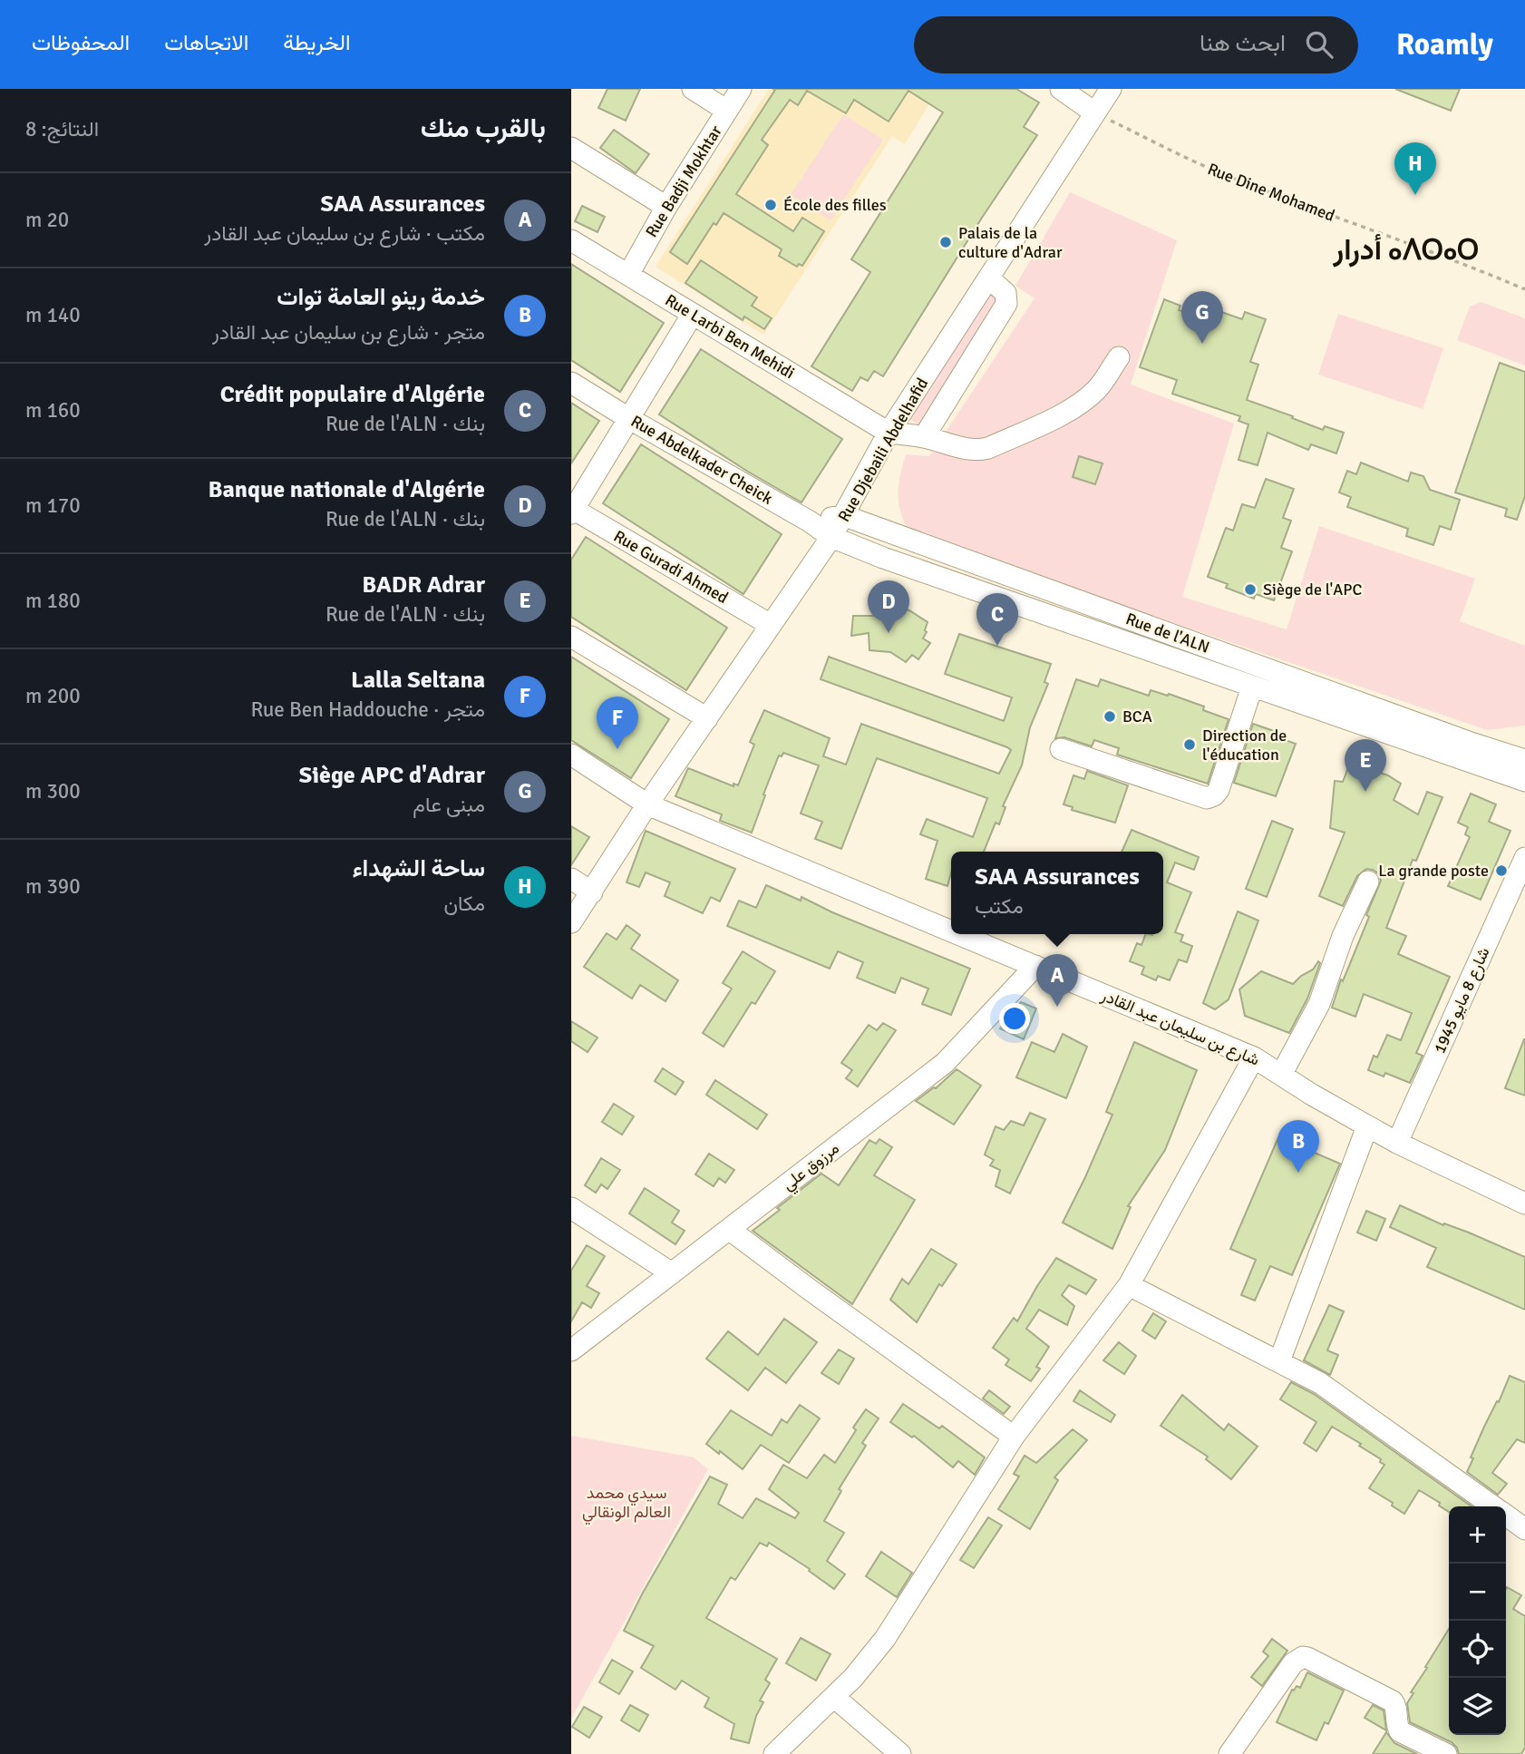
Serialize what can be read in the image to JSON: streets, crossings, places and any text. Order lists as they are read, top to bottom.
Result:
{
  "streets": {
    "street": [
      "Rue Badji Mokhtar",
      "Rue Larbi Ben Mehidi",
      "Rue Djebaili Abdelhafid",
      "Rue Abdelkader Cheick",
      "Rue Guradi Ahmed",
      "Rue de l'ALN",
      "شارع 8 مايو 1945",
      "شارع بن سليمان عبد القادر",
      "مرزوق علي"
    ],
    "path": ["Rue Dine Mohamed"]
  },
  "crossings": [
    ["Rue Badji Mokhtar", "Rue Larbi Ben Mehidi"],
    ["Rue Dine Mohamed", "Rue Djebaili Abdelhafid"],
    ["Rue Larbi Ben Mehidi", "Rue Djebaili Abdelhafid"],
    ["Rue Djebaili Abdelhafid", "Rue Abdelkader Cheick"],
    ["Rue Djebaili Abdelhafid", "Rue Guradi Ahmed"],
    ["Rue Djebaili Abdelhafid", "Rue de l'ALN"],
    ["Rue Djebaili Abdelhafid", "شارع بن سليمان عبد القادر"],
    ["Rue Abdelkader Cheick", "Rue de l'ALN"],
    ["شارع 8 مايو 1945", "شارع بن سليمان عبد القادر"],
    ["شارع بن سليمان عبد القادر", "مرزوق علي"]
  ],
  "districts": ["أدرار ⴰⴷⵔⴰⵔ"],
  "parks": ["سيدي محمد العالم الونقالي"],
  "places": [
    "École des filles",
    "Palais de la culture d'Adrar",
    "Siège de l'APC",
    "BCA",
    "Direction de l'éducation",
    "La grande poste"
  ],
  "page": {
    "header": "Roamly",
    "search": "ابحث هنا",
    "nav": ["الخريطة", "الاتجاهات", "المحفوظات"],
    "heading": ["بالقرب منك", "النتائج: 8"],
    "pins": [
      "H",
      "G",
      "D",
      "C",
      "F",
      "E",
      "A",
      "B"
    ],
    "list": [
      {
        "mark": "A",
        "name": "SAA Assurances",
        "note": "مكتب · شارع بن سليمان عبد القادر",
        "value": "20 m"
      },
      {
        "mark": "B",
        "name": "خدمة رينو العامة توات",
        "note": "متجر · شارع بن سليمان عبد القادر",
        "value": "140 m"
      },
      {
        "mark": "C",
        "name": "Crédit populaire d'Algérie",
        "note": "بنك · Rue de l'ALN",
        "value": "160 m"
      },
      {
        "mark": "D",
        "name": "Banque nationale d'Algérie",
        "note": "بنك · Rue de l'ALN",
        "value": "170 m"
      },
      {
        "mark": "E",
        "name": "BADR Adrar",
        "note": "بنك · Rue de l'ALN",
        "value": "180 m"
      },
      {
        "mark": "F",
        "name": "Lalla Seltana",
        "note": "متجر · Rue Ben Haddouche",
        "value": "200 m"
      },
      {
        "mark": "G",
        "name": "Siège APC d'Adrar",
        "note": "مبنى عام",
        "value": "300 m"
      },
      {
        "mark": "H",
        "name": "ساحة الشهداء",
        "note": "مكان",
        "value": "390 m"
      }
    ],
    "popup": ["SAA Assurances", "مكتب"],
    "map_buttons": ["+", "−"]
  }
}
